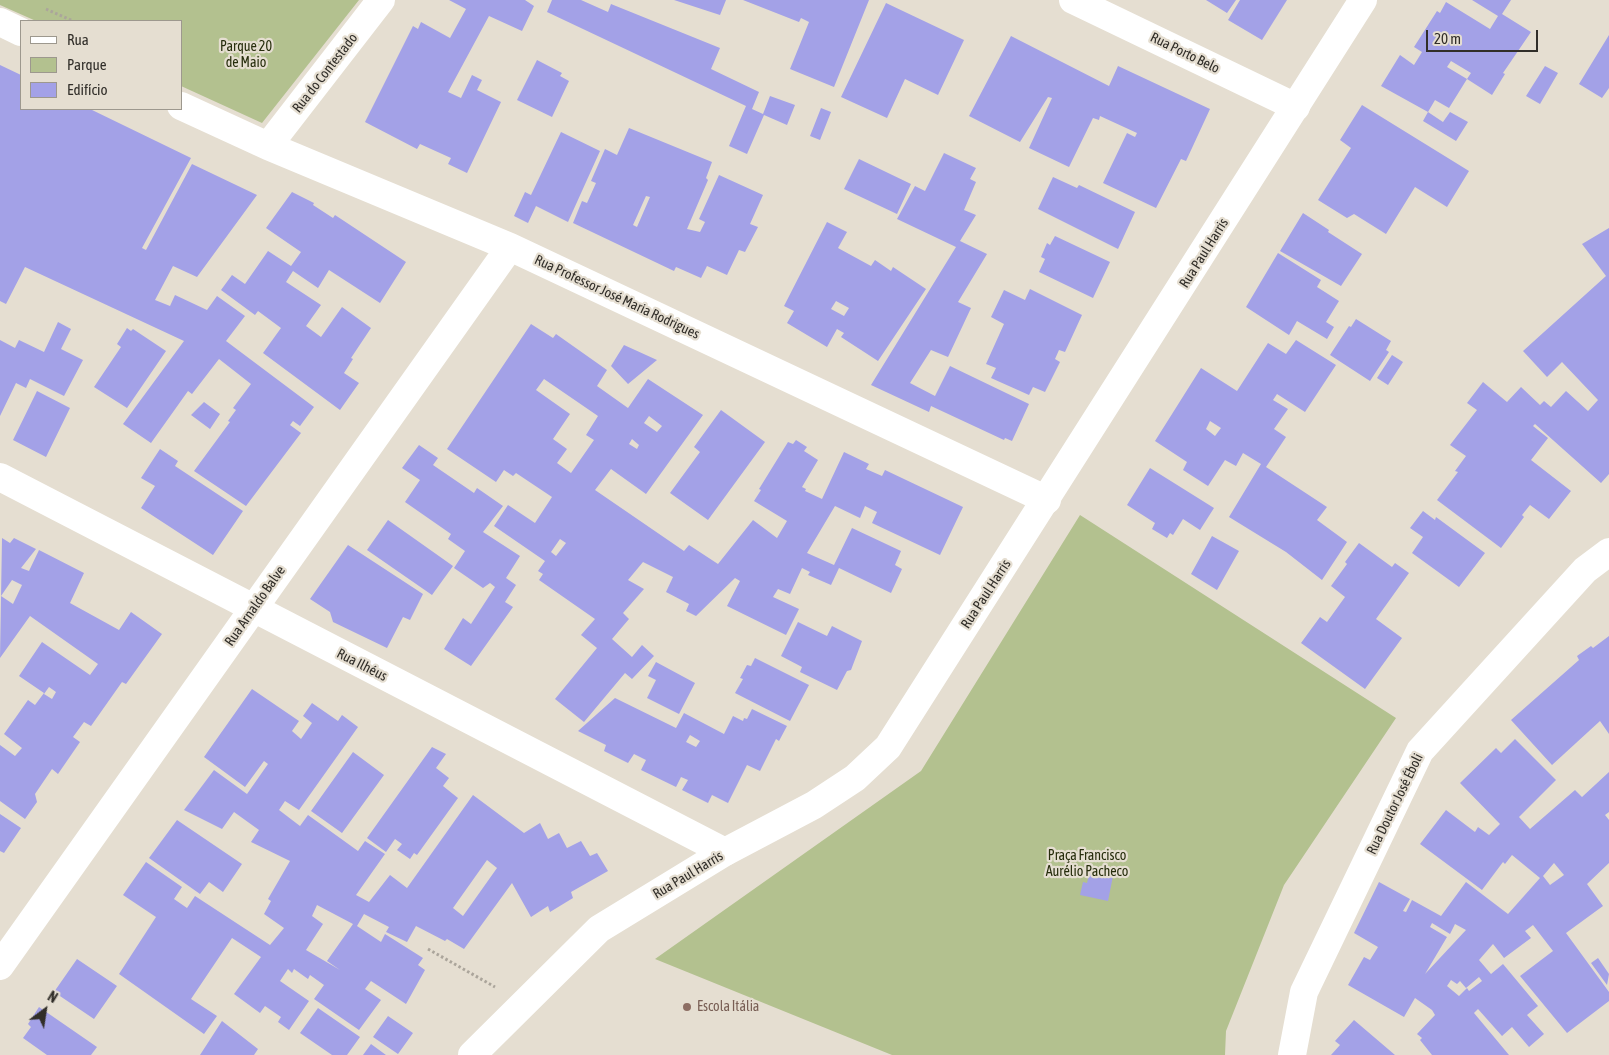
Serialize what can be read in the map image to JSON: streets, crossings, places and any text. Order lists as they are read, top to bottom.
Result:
{
  "streets": {
    "street": [
      "Rua Porto Belo",
      "Rua do Contestado",
      "Rua Paul Harris",
      "Rua Professor José Maria Rodrigues",
      "Rua Arnaldo Balve",
      "Rua Ilhéus",
      "Rua Doutor José Éboli"
    ]
  },
  "crossings": [
    ["Rua Porto Belo", "Rua Paul Harris"],
    ["Rua do Contestado", "Rua Professor José Maria Rodrigues"],
    ["Rua Paul Harris", "Rua Professor José Maria Rodrigues"],
    ["Rua Paul Harris", "Rua Ilhéus"],
    ["Rua Professor José Maria Rodrigues", "Rua Arnaldo Balve"],
    ["Rua Arnaldo Balve", "Rua Ilhéus"]
  ],
  "parks": ["Parque 20 de Maio", "Praça Francisco Aurélio Pacheco"],
  "places": ["Escola Itália"],
  "legend": ["Rua", "Parque", "Edifício"],
  "scale_bar": "20 m",
  "north": "top right"
}
